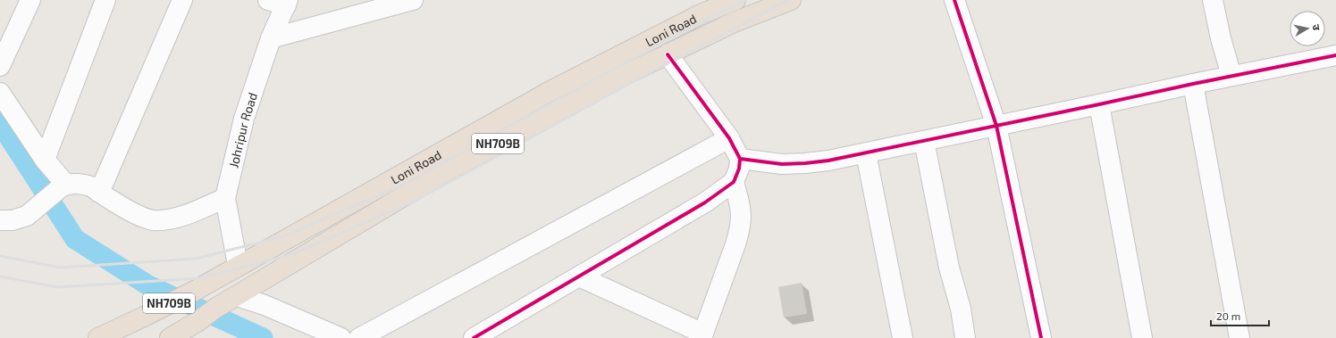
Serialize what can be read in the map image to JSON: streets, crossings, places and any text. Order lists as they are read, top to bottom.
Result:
{
  "streets": {
    "highway": ["Loni Road", "NH709B"],
    "street": ["Johripur Road"]
  },
  "crossings": [
    ["Loni Road", "Johripur Road"]
  ],
  "scale_bar": "20 m",
  "north": "right"
}
